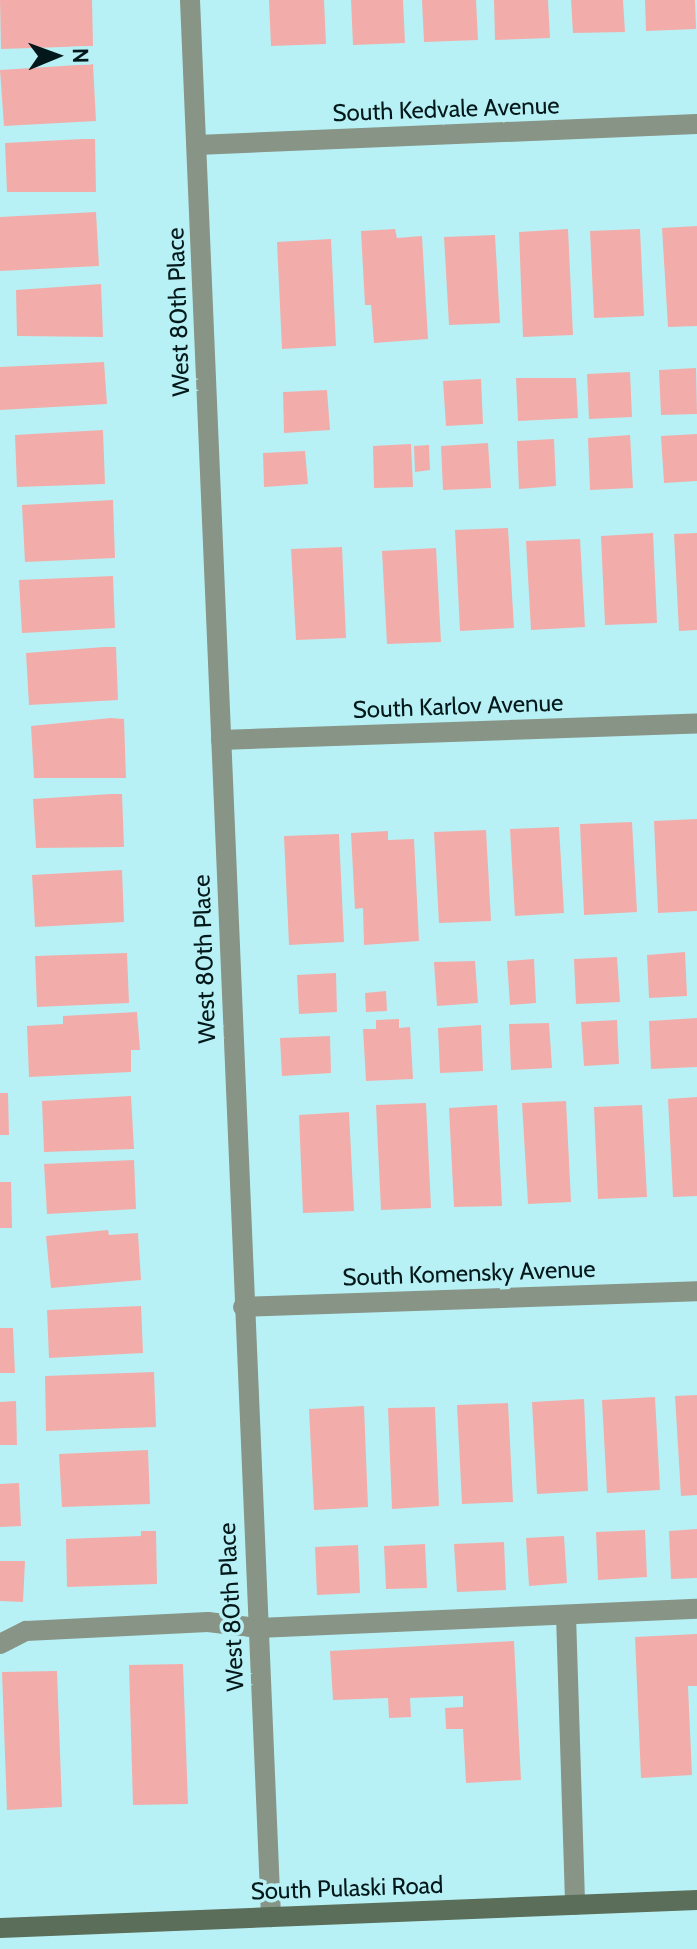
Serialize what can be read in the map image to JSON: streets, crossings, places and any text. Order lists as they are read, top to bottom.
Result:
{
  "streets": {
    "main road": ["South Pulaski Road"],
    "street": [
      "South Kedvale Avenue",
      "West 80th Place",
      "South Karlov Avenue",
      "South Komensky Avenue"
    ]
  },
  "crossings": [
    ["South Kedvale Avenue", "West 80th Place"],
    ["West 80th Place", "South Karlov Avenue"],
    ["West 80th Place", "South Komensky Avenue"],
    ["West 80th Place", "South Pulaski Road"]
  ],
  "north": "right"
}
